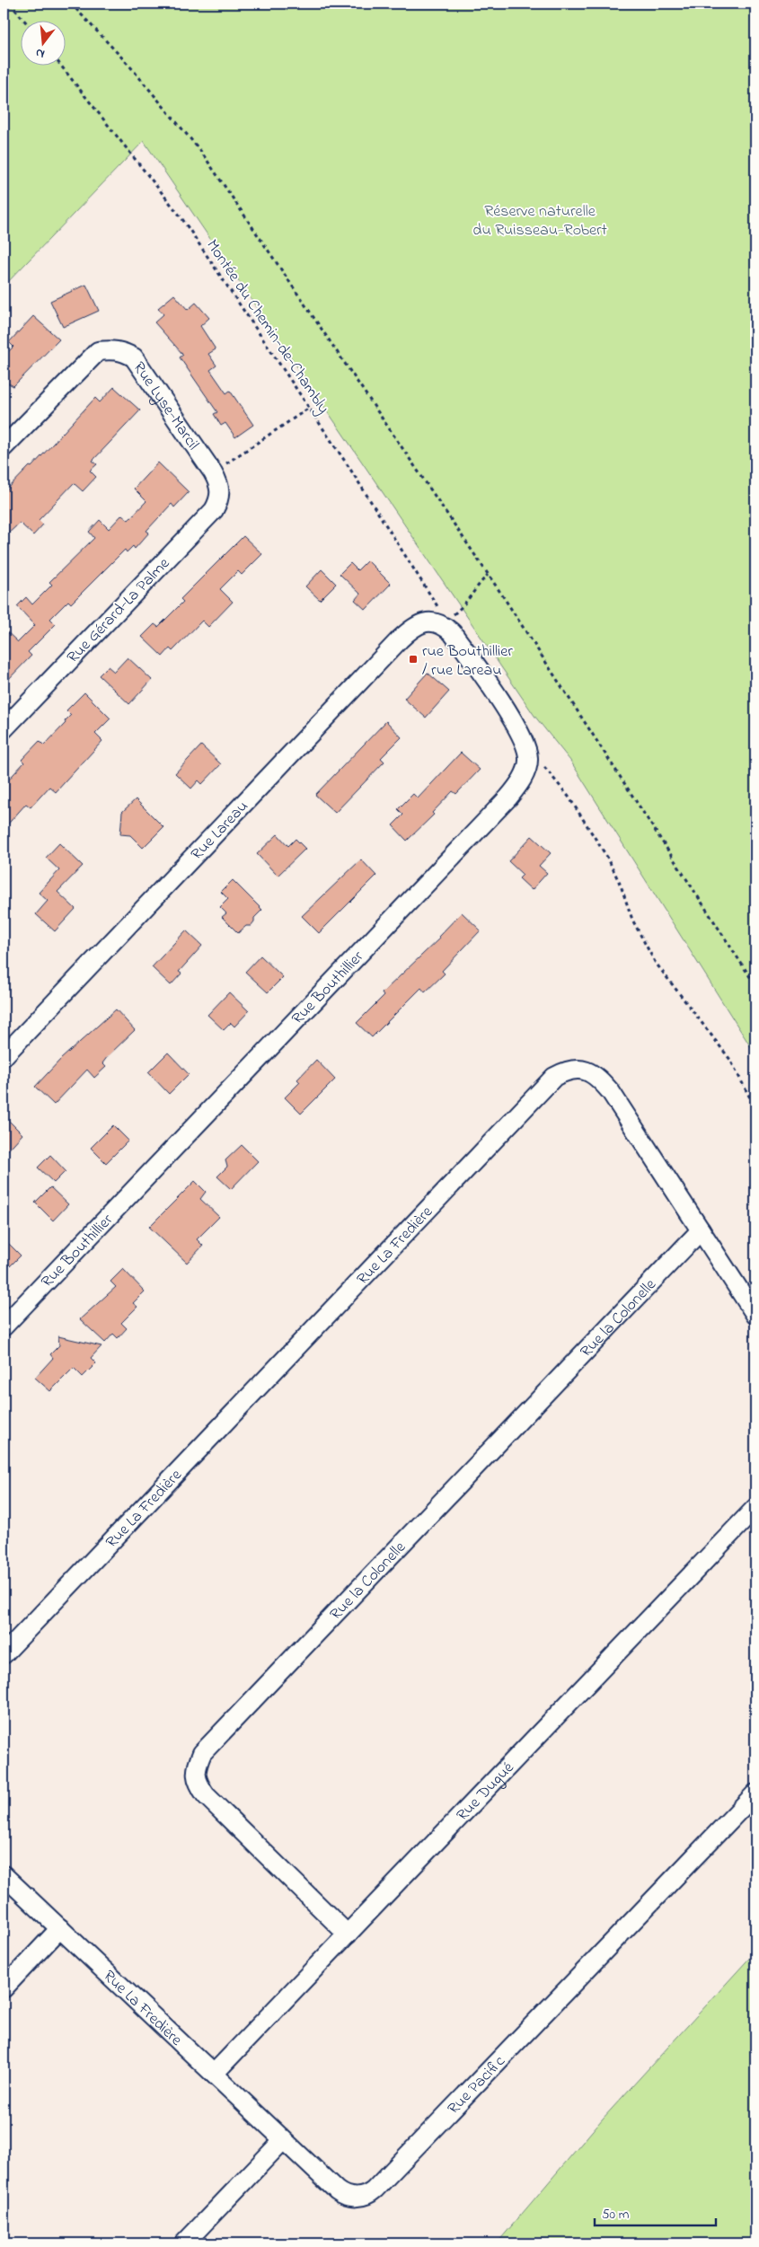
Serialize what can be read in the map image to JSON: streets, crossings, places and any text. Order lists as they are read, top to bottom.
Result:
{
  "streets": {
    "street": [
      "Rue Lyse-Marcil",
      "Rue Gérard-La Palme",
      "Rue Lareau",
      "Rue Bouthillier",
      "Rue La Fredière",
      "Rue la Colonelle",
      "Rue Dugué",
      "Rue Pacific"
    ],
    "path": ["Montée du Chemin-de-Chambly"]
  },
  "crossings": [
    ["Montée du Chemin-de-Chambly", "Rue Lareau"],
    ["Rue Lyse-Marcil", "Rue Gérard-La Palme"],
    ["Rue La Fredière", "Rue la Colonelle"],
    ["Rue La Fredière", "Rue Dugué"],
    ["Rue La Fredière", "Rue Pacific"],
    ["Rue la Colonelle", "Rue Dugué"]
  ],
  "parks": ["Réserve naturelle du Ruisseau-Robert"],
  "places": {
    "transit": ["rue Bouthillier / rue Lareau"]
  },
  "scale_bar": "50 m",
  "north": "bottom"
}
